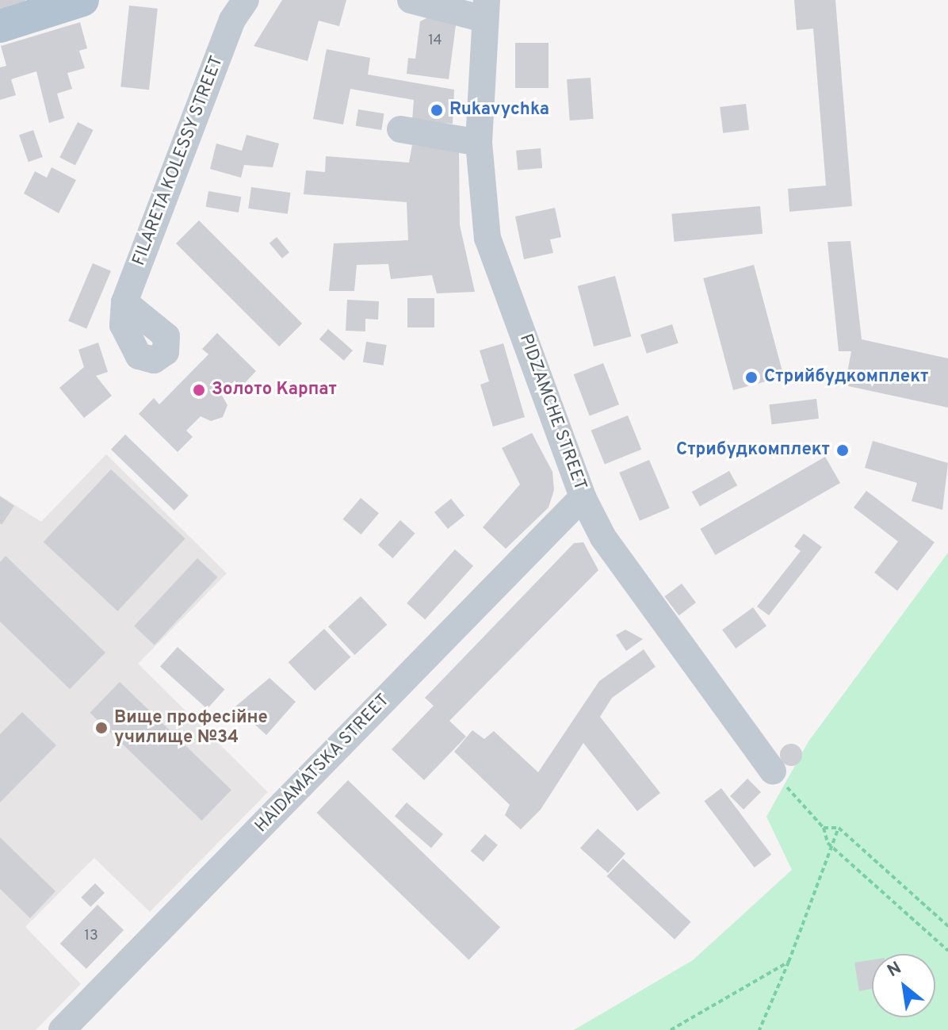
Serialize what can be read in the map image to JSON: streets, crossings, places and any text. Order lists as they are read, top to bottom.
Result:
{
  "streets": {
    "street": ["FILARETA KOLESSY STREET", "PIDZAMCHE STREET", "HAIDAMATSKA STREET"]
  },
  "crossings": [
    ["PIDZAMCHE STREET", "HAIDAMATSKA STREET"]
  ],
  "places": [
    "Rukavychka",
    "Стрийбудкомплект",
    "Золото Карпат",
    "Стрибудкомплект",
    "Вище професійне училище №34"
  ],
  "house_numbers": ["14", "13"],
  "north": "top left"
}
